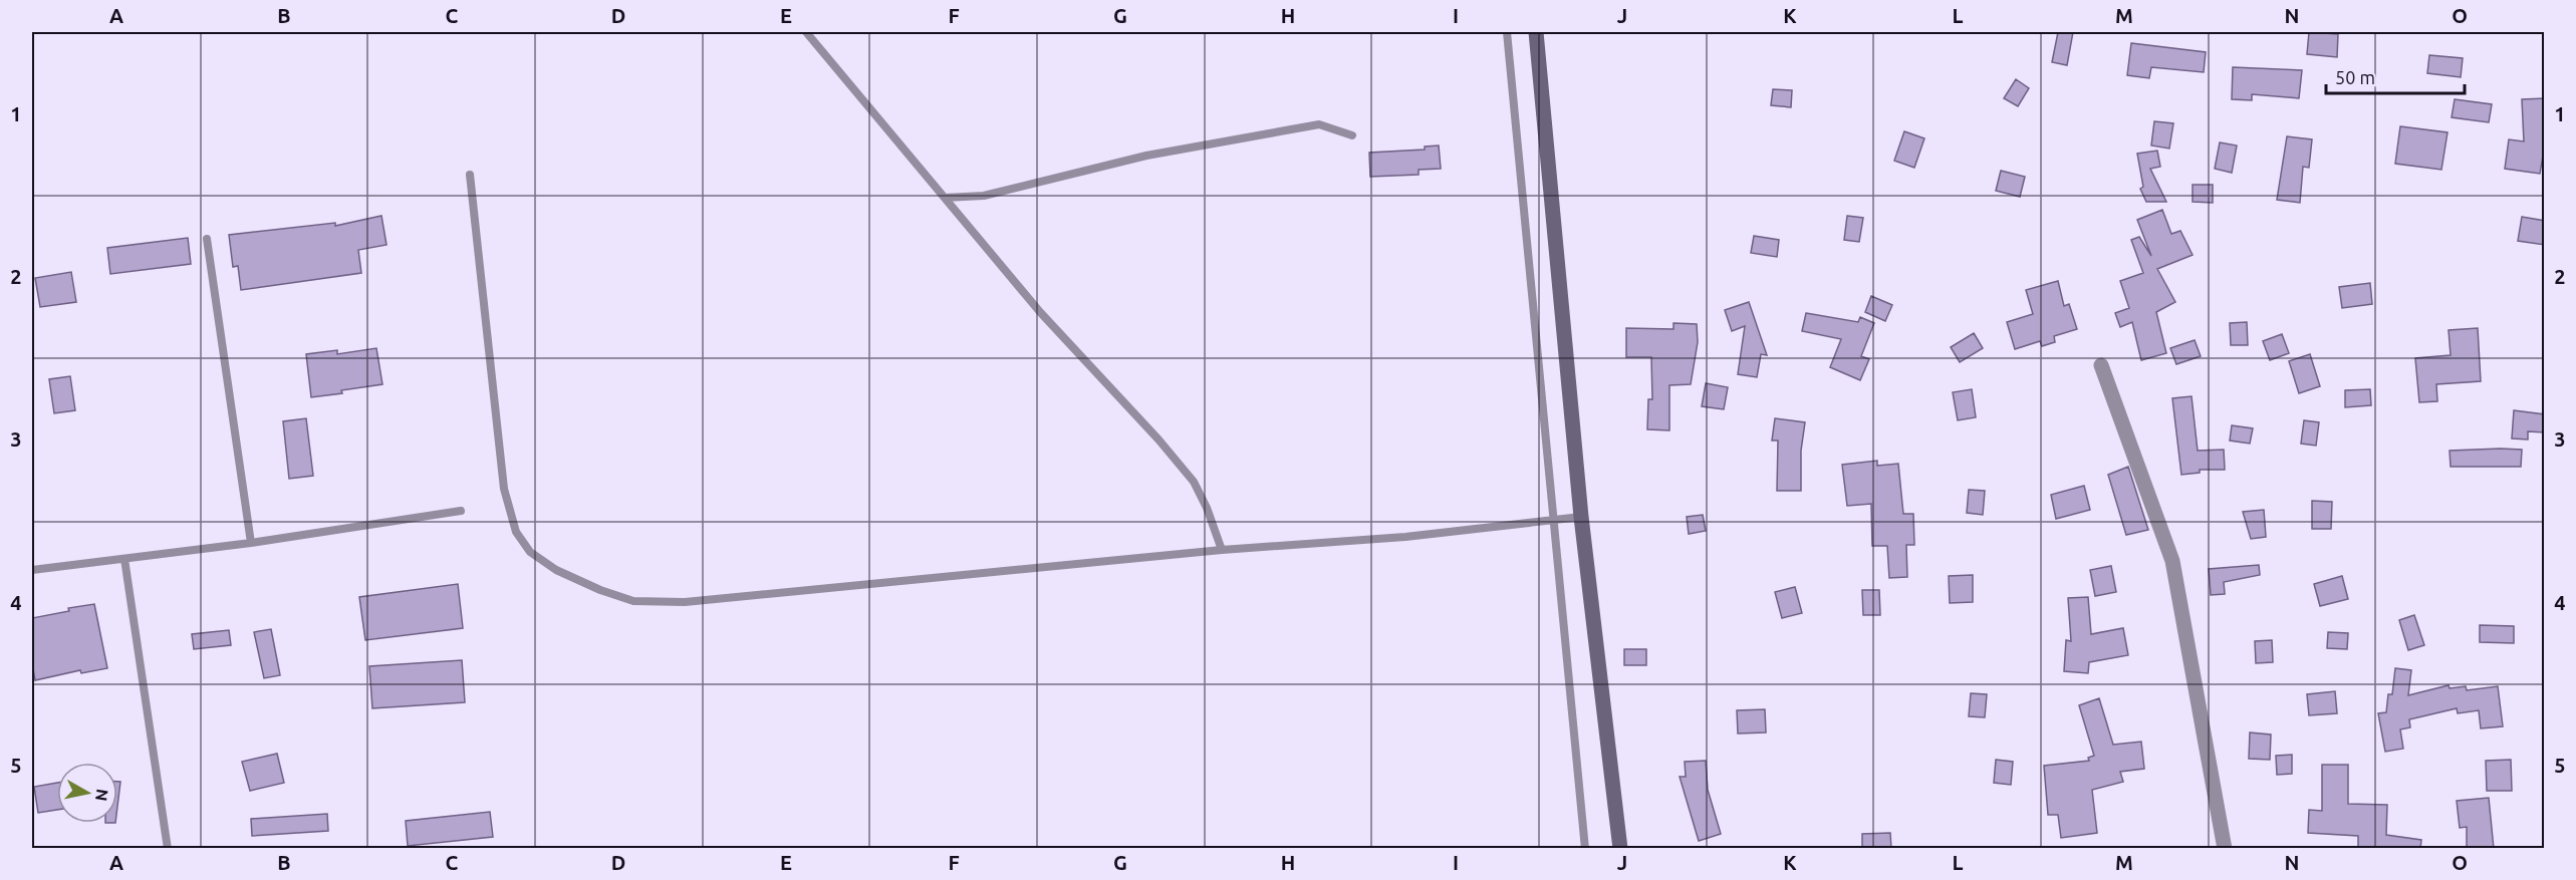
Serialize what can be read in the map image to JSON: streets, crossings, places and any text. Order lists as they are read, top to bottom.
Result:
{
  "scale_bar": "50 m",
  "north": "right",
  "grid": {
    "columns": [
      "A",
      "B",
      "C",
      "D",
      "E",
      "F",
      "G",
      "H",
      "I",
      "J",
      "K",
      "L",
      "M",
      "N",
      "O"
    ],
    "rows": [
      "1",
      "2",
      "3",
      "4",
      "5"
    ]
  }
}
